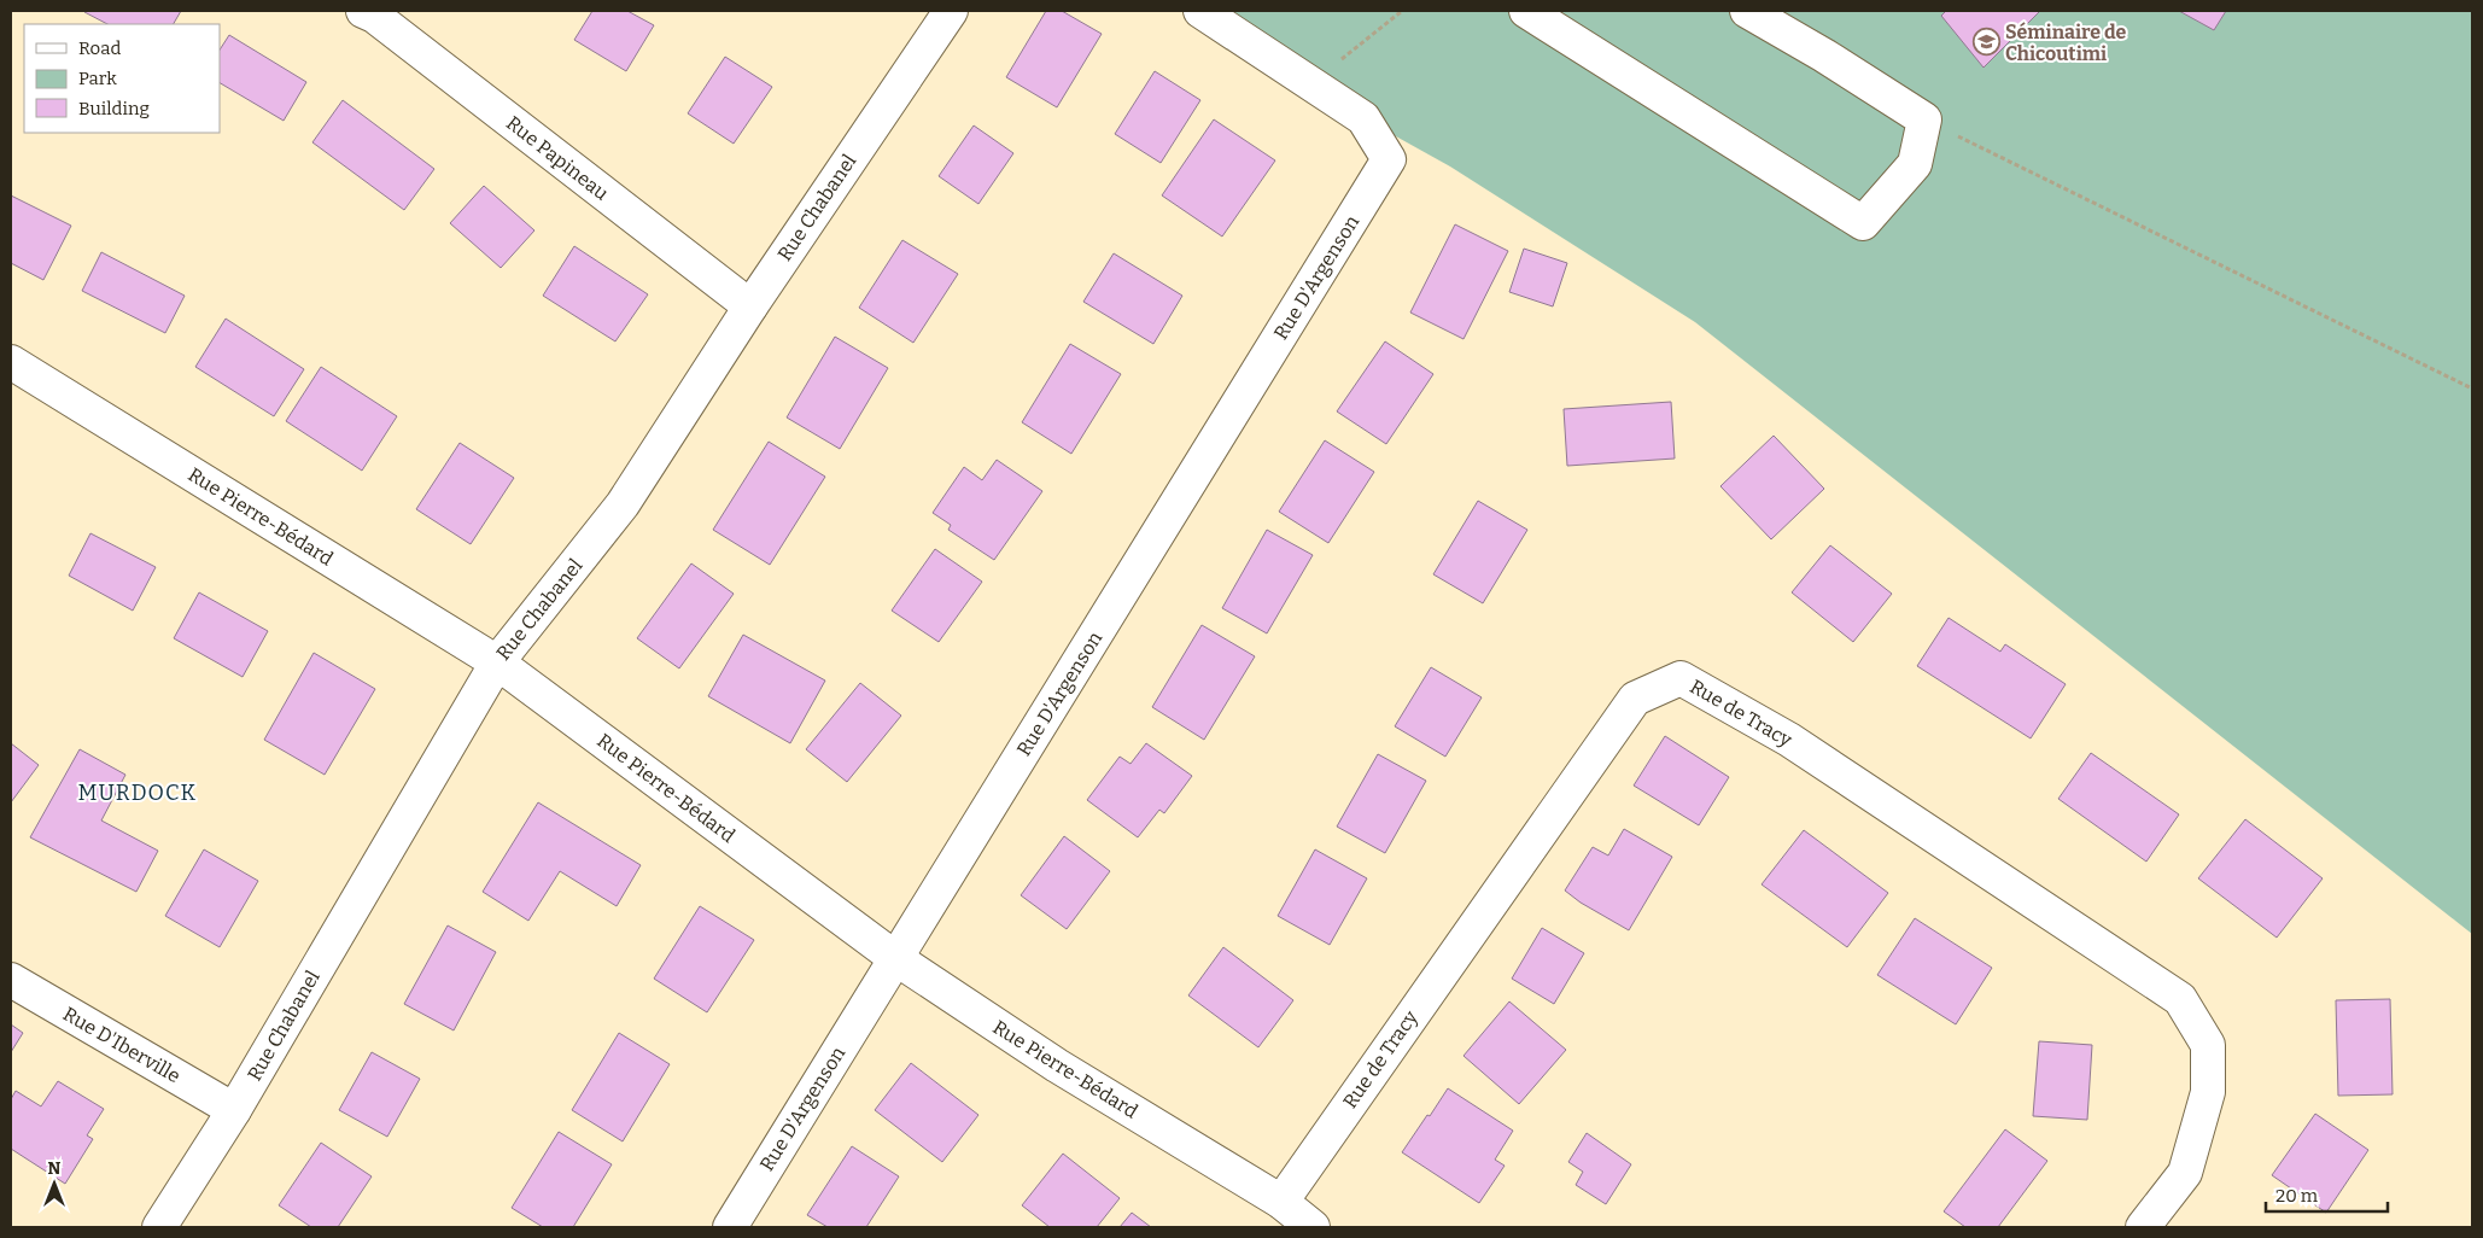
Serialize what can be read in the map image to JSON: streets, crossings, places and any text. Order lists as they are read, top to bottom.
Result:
{
  "streets": {
    "street": [
      "Rue Papineau",
      "Rue Chabanel",
      "Rue D'Argenson",
      "Rue Pierre-Bédard",
      "Rue de Tracy",
      "Rue D'Iberville"
    ]
  },
  "crossings": [
    ["Rue Papineau", "Rue Chabanel"],
    ["Rue Chabanel", "Rue Pierre-Bédard"],
    ["Rue Chabanel", "Rue D'Iberville"],
    ["Rue D'Argenson", "Rue Pierre-Bédard"],
    ["Rue Pierre-Bédard", "Rue de Tracy"]
  ],
  "districts": ["MURDOCK"],
  "places": {
    "school or university": ["Séminaire de Chicoutimi"]
  },
  "legend": ["Road", "Park", "Building"],
  "scale_bar": "20 m",
  "north": "top"
}
